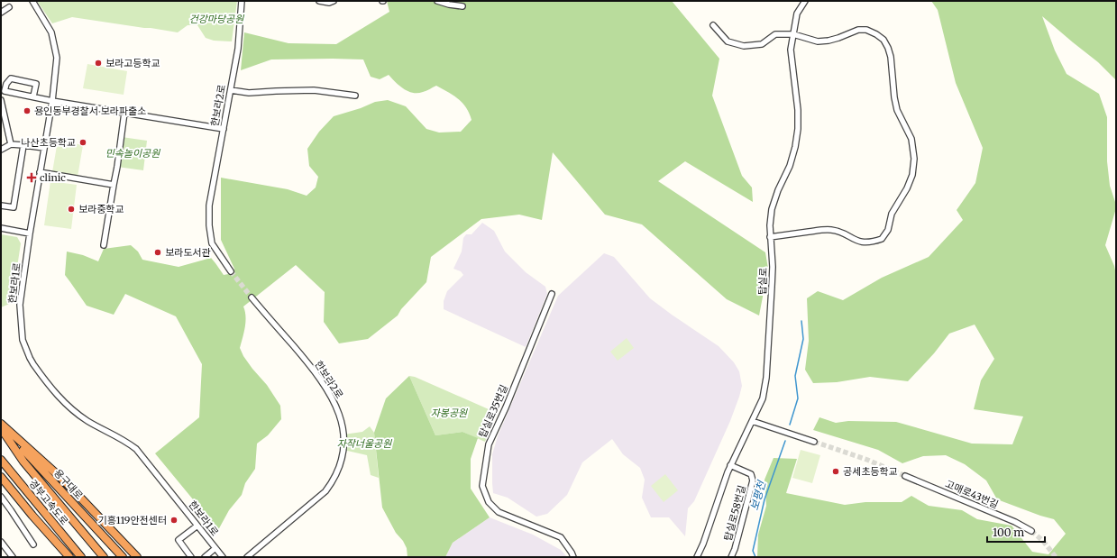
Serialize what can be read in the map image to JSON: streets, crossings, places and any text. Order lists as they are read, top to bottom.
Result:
{
  "streets": {
    "highway": ["용구대로", "경부고속도로"],
    "street": [
      "한보라2로",
      "탑실로",
      "한보라1로",
      "탑실로35번길",
      "고매로43번길",
      "탑실로58번길"
    ]
  },
  "crossings": [
    ["탑실로", "탑실로58번길"]
  ],
  "water": ["보평천"],
  "parks": [
    "건강마당공원",
    "민속놀이공원",
    "자봉공원",
    "자작너울공원"
  ],
  "places": {
    "other": [
      "보라고등학교",
      "용인동부경찰서 보라파출소",
      "나산초등학교",
      "보라중학교",
      "보라도서관",
      "공세초등학교",
      "기흥119안전센터"
    ],
    "health": ["clinic"]
  },
  "scale_bar": "100 m"
}
